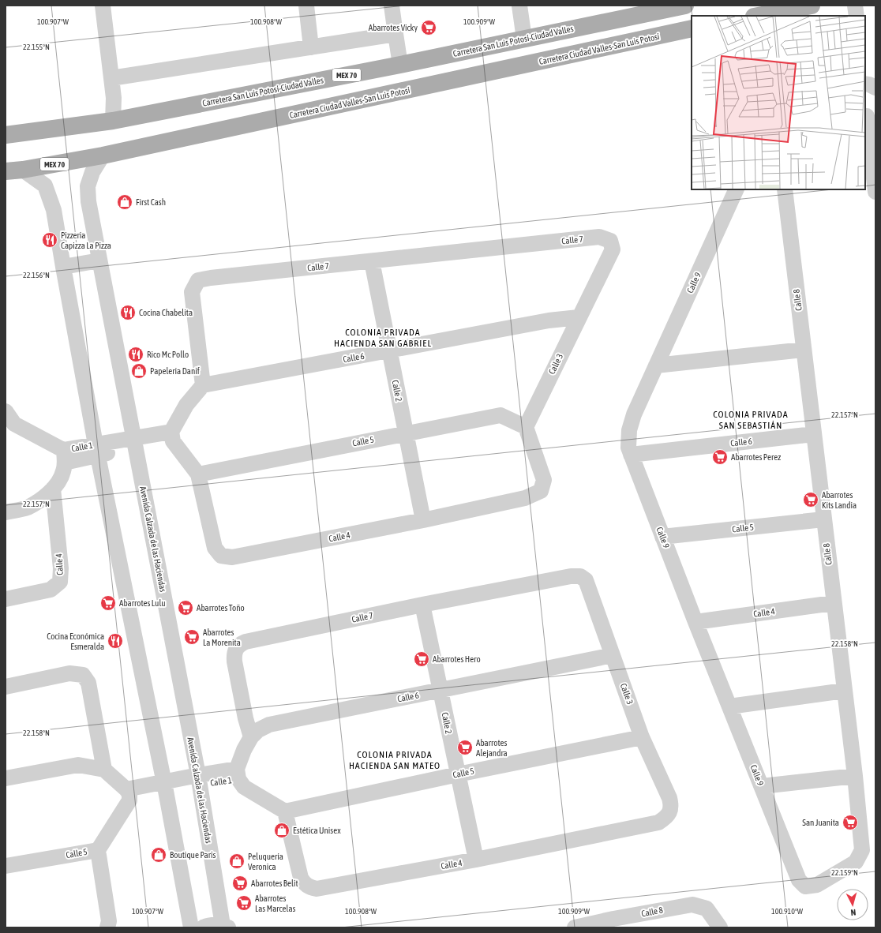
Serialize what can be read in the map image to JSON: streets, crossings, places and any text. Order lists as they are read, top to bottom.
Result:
{
  "streets": {
    "main road": ["Carretera San Luis Potosí-Ciudad Valles", "Carretera Ciudad Valles-San Luis Potosí", "MEX 70"],
    "street": [
      "Calle 7",
      "Calle 9",
      "Calle 8",
      "Calle 6",
      "Calle 3",
      "Calle 2",
      "Calle 5",
      "Calle 1",
      "Calle 4",
      "Avenida Calzada de las Haciendas"
    ]
  },
  "crossings": [
    ["Carretera Ciudad Valles-San Luis Potosí", "Avenida Calzada de las Haciendas"],
    ["Calle 7", "Calle 6"],
    ["Calle 7", "Calle 3"],
    ["Calle 7", "Calle 2"],
    ["Calle 9", "Calle 8"],
    ["Calle 9", "Calle 6"],
    ["Calle 9", "Calle 5"],
    ["Calle 9", "Calle 4"],
    ["Calle 8", "Calle 6"],
    ["Calle 8", "Calle 5"],
    ["Calle 8", "Calle 4"],
    ["Calle 6", "Calle 3"],
    ["Calle 6", "Calle 2"],
    ["Calle 6", "Calle 1"],
    ["Calle 3", "Calle 5"],
    ["Calle 3", "Calle 4"],
    ["Calle 2", "Calle 5"],
    ["Calle 2", "Calle 4"],
    ["Calle 5", "Calle 1"],
    ["Calle 5", "Calle 4"],
    ["Calle 1", "Calle 4"],
    ["Calle 1", "Avenida Calzada de las Haciendas"]
  ],
  "districts": ["COLONIA PRIVADA HACIENDA SAN GABRIEL", "COLONIA PRIVADA SAN SEBASTIÁN", "COLONIA PRIVADA HACIENDA SAN MATEO"],
  "places": {
    "supermarket": [
      "Abarrotes Vicky",
      "Abarrotes Perez",
      "Abarrotes Kits Landia",
      "Abarrotes Lulu",
      "Abarrotes Toño",
      "Abarrotes La Morenita",
      "Abarrotes Hero",
      "Abarrotes Alejandra",
      "San Juanita",
      "Abarrotes Belit",
      "Abarrotes Las Marcelas"
    ],
    "shop": [
      "First Cash",
      "Papelería Danif",
      "Estética Unisex",
      "Boutique Paris",
      "Peluquería Veronica"
    ],
    "restaurant": [
      "Pizzeria Capizza La Pizza",
      "Cocina Chabelita",
      "Rico Mc Pollo",
      "Cocina Económica Esmeralda"
    ]
  },
  "north": "bottom",
  "coordinates": [
    "100.907°W",
    "100.908°W",
    "100.909°W",
    "22.155°N",
    "22.156°N",
    "22.157°N",
    "22.158°N",
    "22.159°N",
    "100.910°W"
  ]
}
